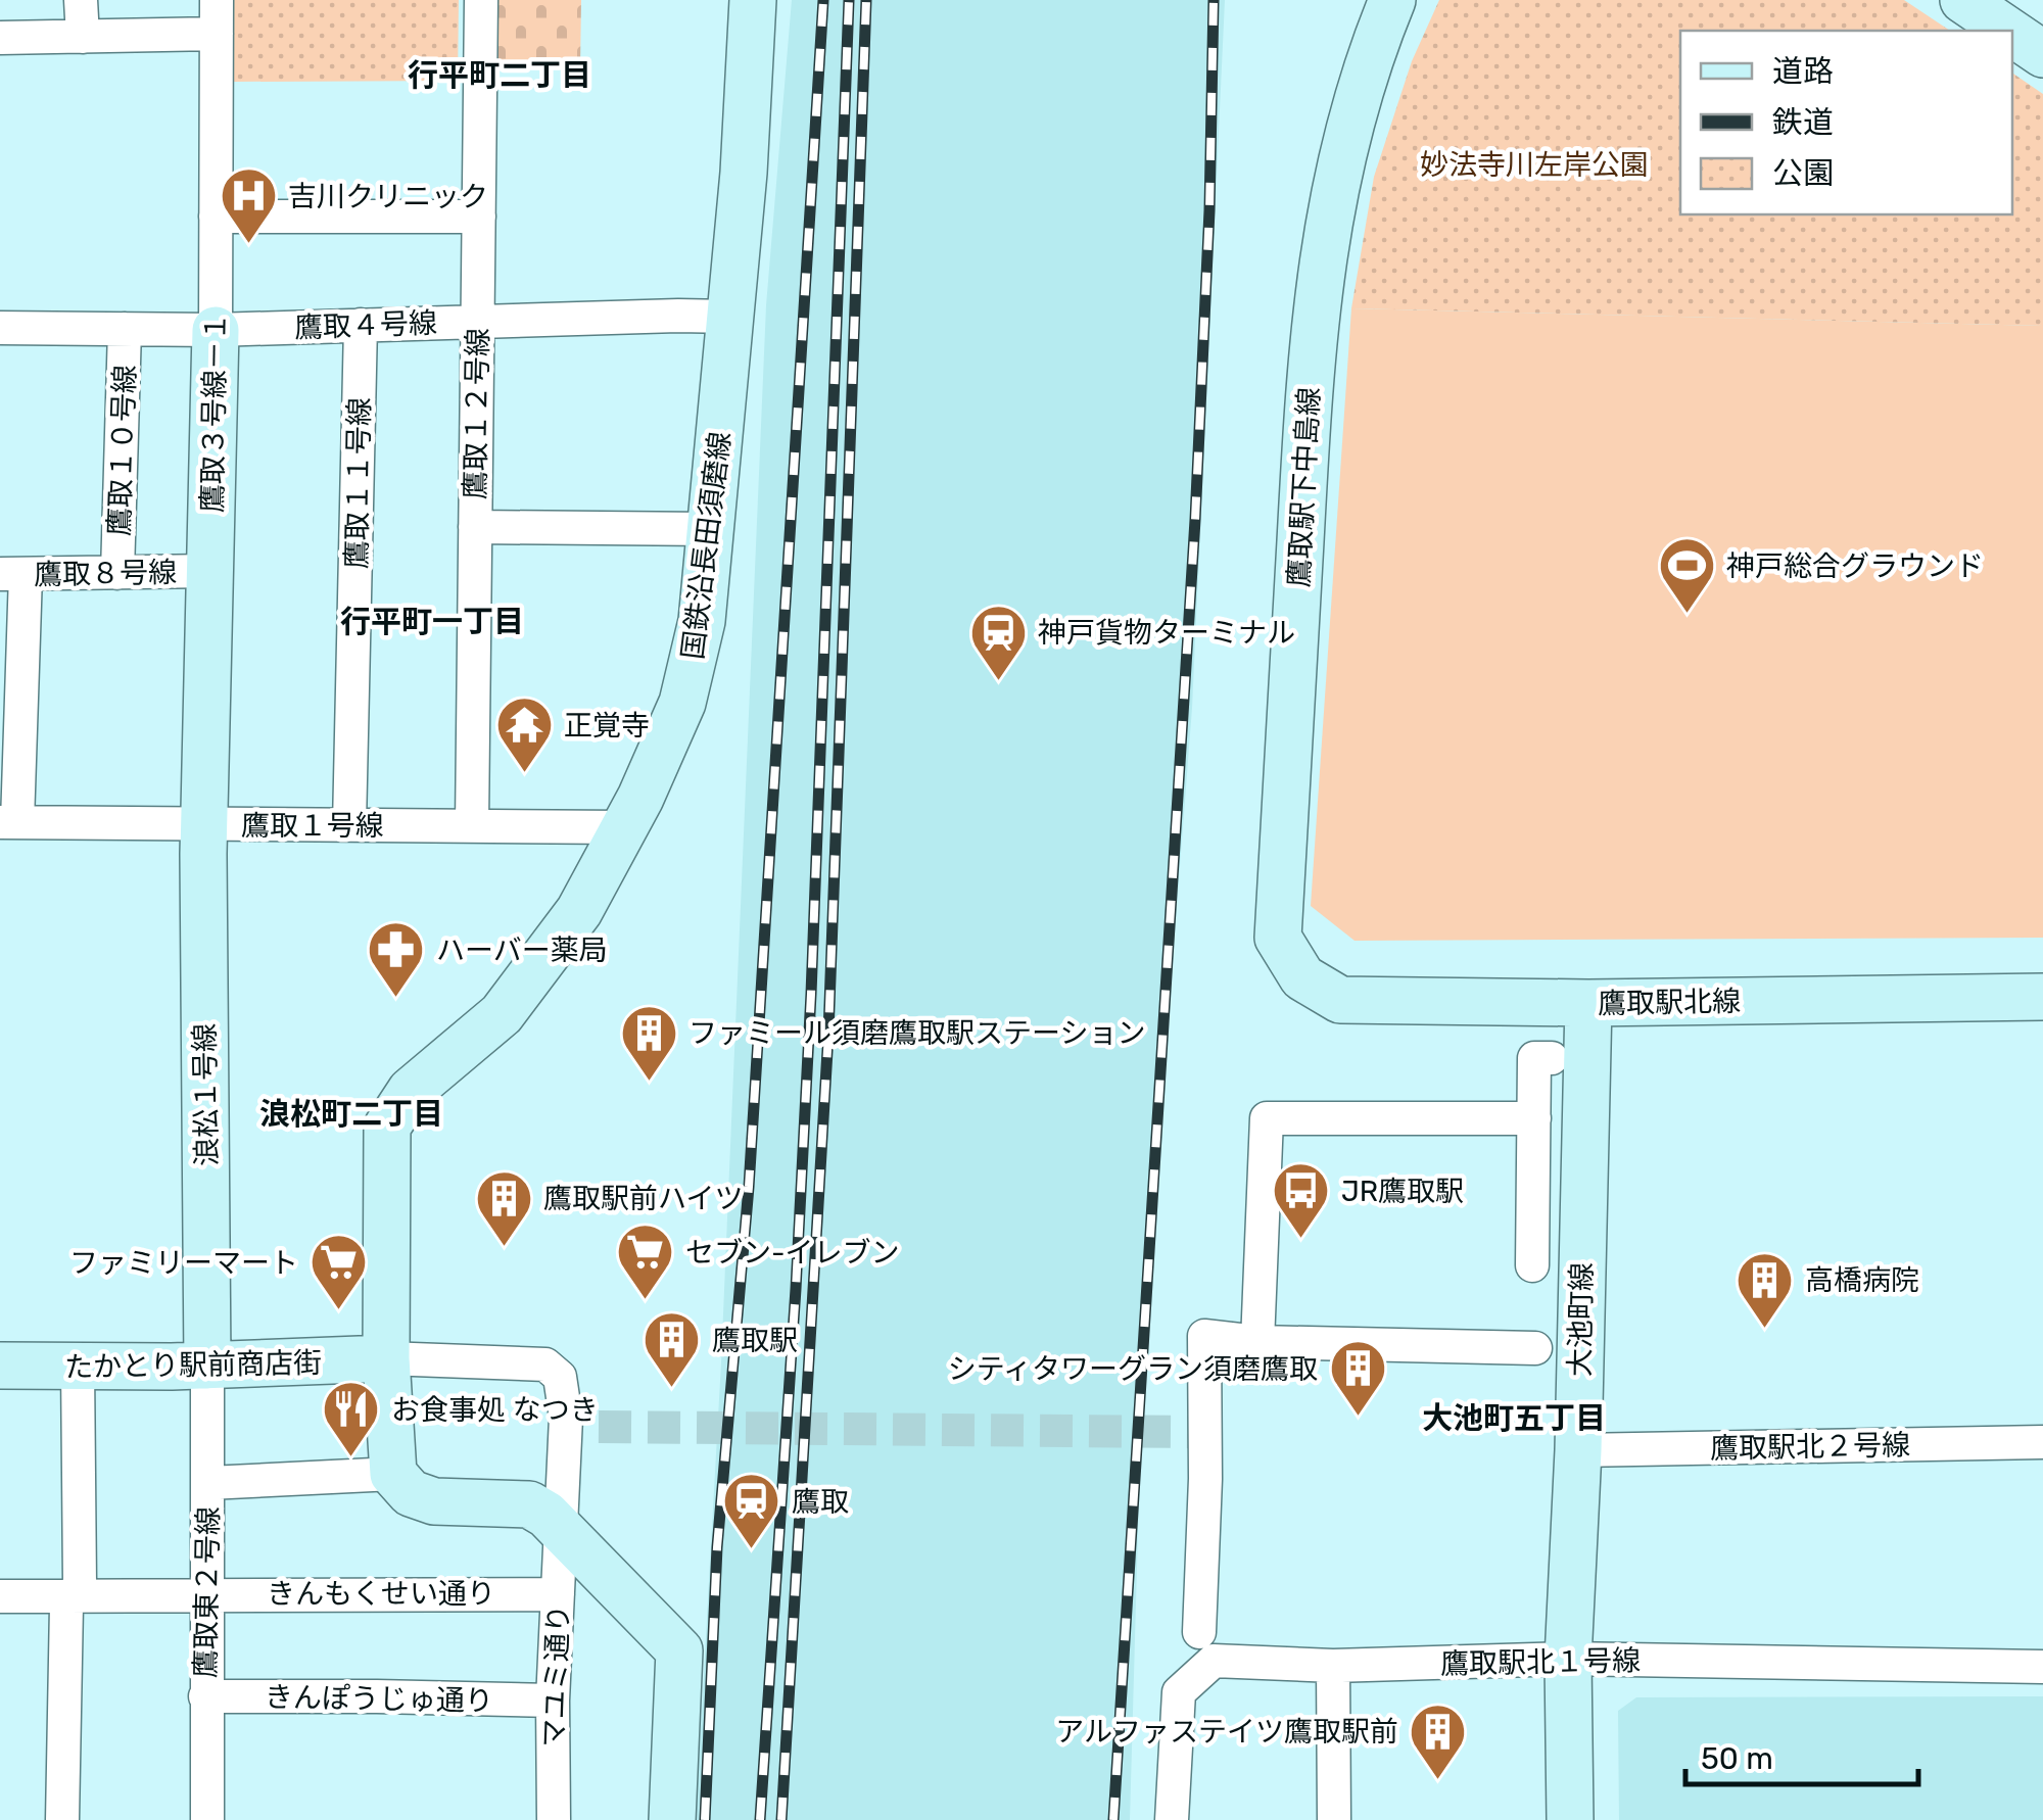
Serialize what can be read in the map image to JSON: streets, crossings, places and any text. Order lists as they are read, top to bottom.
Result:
{
  "streets": {
    "street": [
      "鷹取４号線",
      "鷹取３号線－１",
      "鷹取１２号線",
      "鷹取１０号線",
      "鷹取１１号線",
      "鷹取駅下中島線",
      "国鉄沿長田須磨線",
      "鷹取８号線",
      "鷹取１号線",
      "鷹取駅北線",
      "浪松１号線",
      "大池町線",
      "たかとり駅前商店街",
      "鷹取駅北２号線",
      "鷹取東２号線",
      "きんもくせい通り",
      "鷹取駅北１号線",
      "マユミ通り",
      "きんぽうじゅ通り"
    ]
  },
  "crossings": [
    ["鷹取４号線", "鷹取３号線－１"],
    ["鷹取４号線", "鷹取１２号線"],
    ["鷹取４号線", "鷹取１０号線"],
    ["鷹取４号線", "鷹取１１号線"],
    ["鷹取４号線", "国鉄沿長田須磨線"],
    ["鷹取３号線－１", "鷹取８号線"],
    ["鷹取３号線－１", "鷹取１号線"],
    ["鷹取３号線－１", "浪松１号線"],
    ["鷹取１２号線", "鷹取１号線"],
    ["鷹取１０号線", "鷹取８号線"],
    ["鷹取１１号線", "鷹取１号線"],
    ["鷹取駅下中島線", "鷹取駅北線"],
    ["国鉄沿長田須磨線", "鷹取１号線"],
    ["国鉄沿長田須磨線", "たかとり駅前商店街"],
    ["鷹取１号線", "浪松１号線"],
    ["鷹取駅北線", "大池町線"],
    ["浪松１号線", "たかとり駅前商店街"],
    ["浪松１号線", "鷹取東２号線"],
    ["大池町線", "鷹取駅北２号線"],
    ["大池町線", "鷹取駅北１号線"],
    ["たかとり駅前商店街", "鷹取東２号線"],
    ["鷹取東２号線", "きんもくせい通り"],
    ["鷹取東２号線", "きんぽうじゅ通り"],
    ["きんもくせい通り", "マユミ通り"],
    ["マユミ通り", "きんぽうじゅ通り"]
  ],
  "districts": [
    "行平町二丁目",
    "行平町一丁目",
    "浪松町二丁目",
    "大池町五丁目"
  ],
  "parks": ["妙法寺川左岸公園"],
  "places": {
    "hospital": ["吉川クリニック"],
    "sports": ["神戸総合グラウンド"],
    "station": ["神戸貨物ターミナル", "鷹取"],
    "temple": ["正覚寺"],
    "pharmacy": ["ハーバー薬局"],
    "building": [
      "ファミール須磨鷹取駅ステーション",
      "鷹取駅前ハイツ",
      "高橋病院",
      "鷹取駅",
      "シティタワーグラン須磨鷹取",
      "アルファステイツ鷹取駅前"
    ],
    "bus stop": ["JR鷹取駅"],
    "supermarket": ["セブン-イレブン", "ファミリーマート"],
    "restaurant": ["お食事処 なつき"]
  },
  "legend": ["道路", "鉄道", "公園"],
  "scale_bar": "50 m"
}
